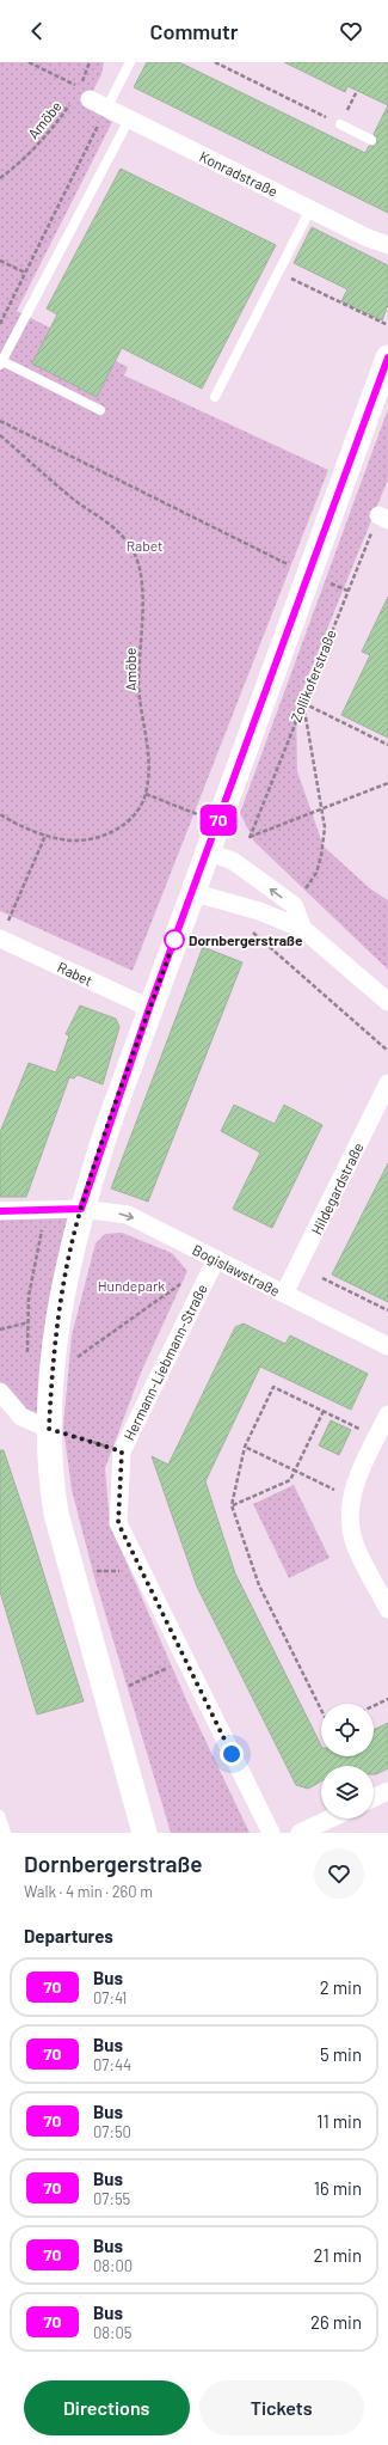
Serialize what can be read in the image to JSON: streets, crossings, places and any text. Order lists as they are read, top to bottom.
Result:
{
  "streets": {
    "street": [
      "Konradstraße",
      "Rabet",
      "Hildegardstraße",
      "Bogislawstraße",
      "Hermann-Liebmann-Straße"
    ],
    "path": ["Amöbe", "Zollikoferstraße"]
  },
  "crossings": [
    ["Amöbe", "Konradstraße"],
    ["Hildegardstraße", "Bogislawstraße"],
    ["Bogislawstraße", "Hermann-Liebmann-Straße"]
  ],
  "parks": ["Rabet", "Hundepark"],
  "places": ["Dornbergerstraße"],
  "lines": ["bus line 70"],
  "page": {
    "header": "Commutr",
    "on_map": "70",
    "heading": [
      ["Dornbergerstraße", "Walk · 4 min · 260 m"],
      "Departures"
    ],
    "list": [
      {
        "mark": "70",
        "name": "Bus",
        "note": "07:41",
        "value": "2 min"
      },
      {
        "mark": "70",
        "name": "Bus",
        "note": "07:44",
        "value": "5 min"
      },
      {
        "mark": "70",
        "name": "Bus",
        "note": "07:50",
        "value": "11 min"
      },
      {
        "mark": "70",
        "name": "Bus",
        "note": "07:55",
        "value": "16 min"
      },
      {
        "mark": "70",
        "name": "Bus",
        "note": "08:00",
        "value": "21 min"
      },
      {
        "mark": "70",
        "name": "Bus",
        "note": "08:05",
        "value": "26 min"
      }
    ],
    "buttons": ["Directions", "Tickets"]
  }
}
